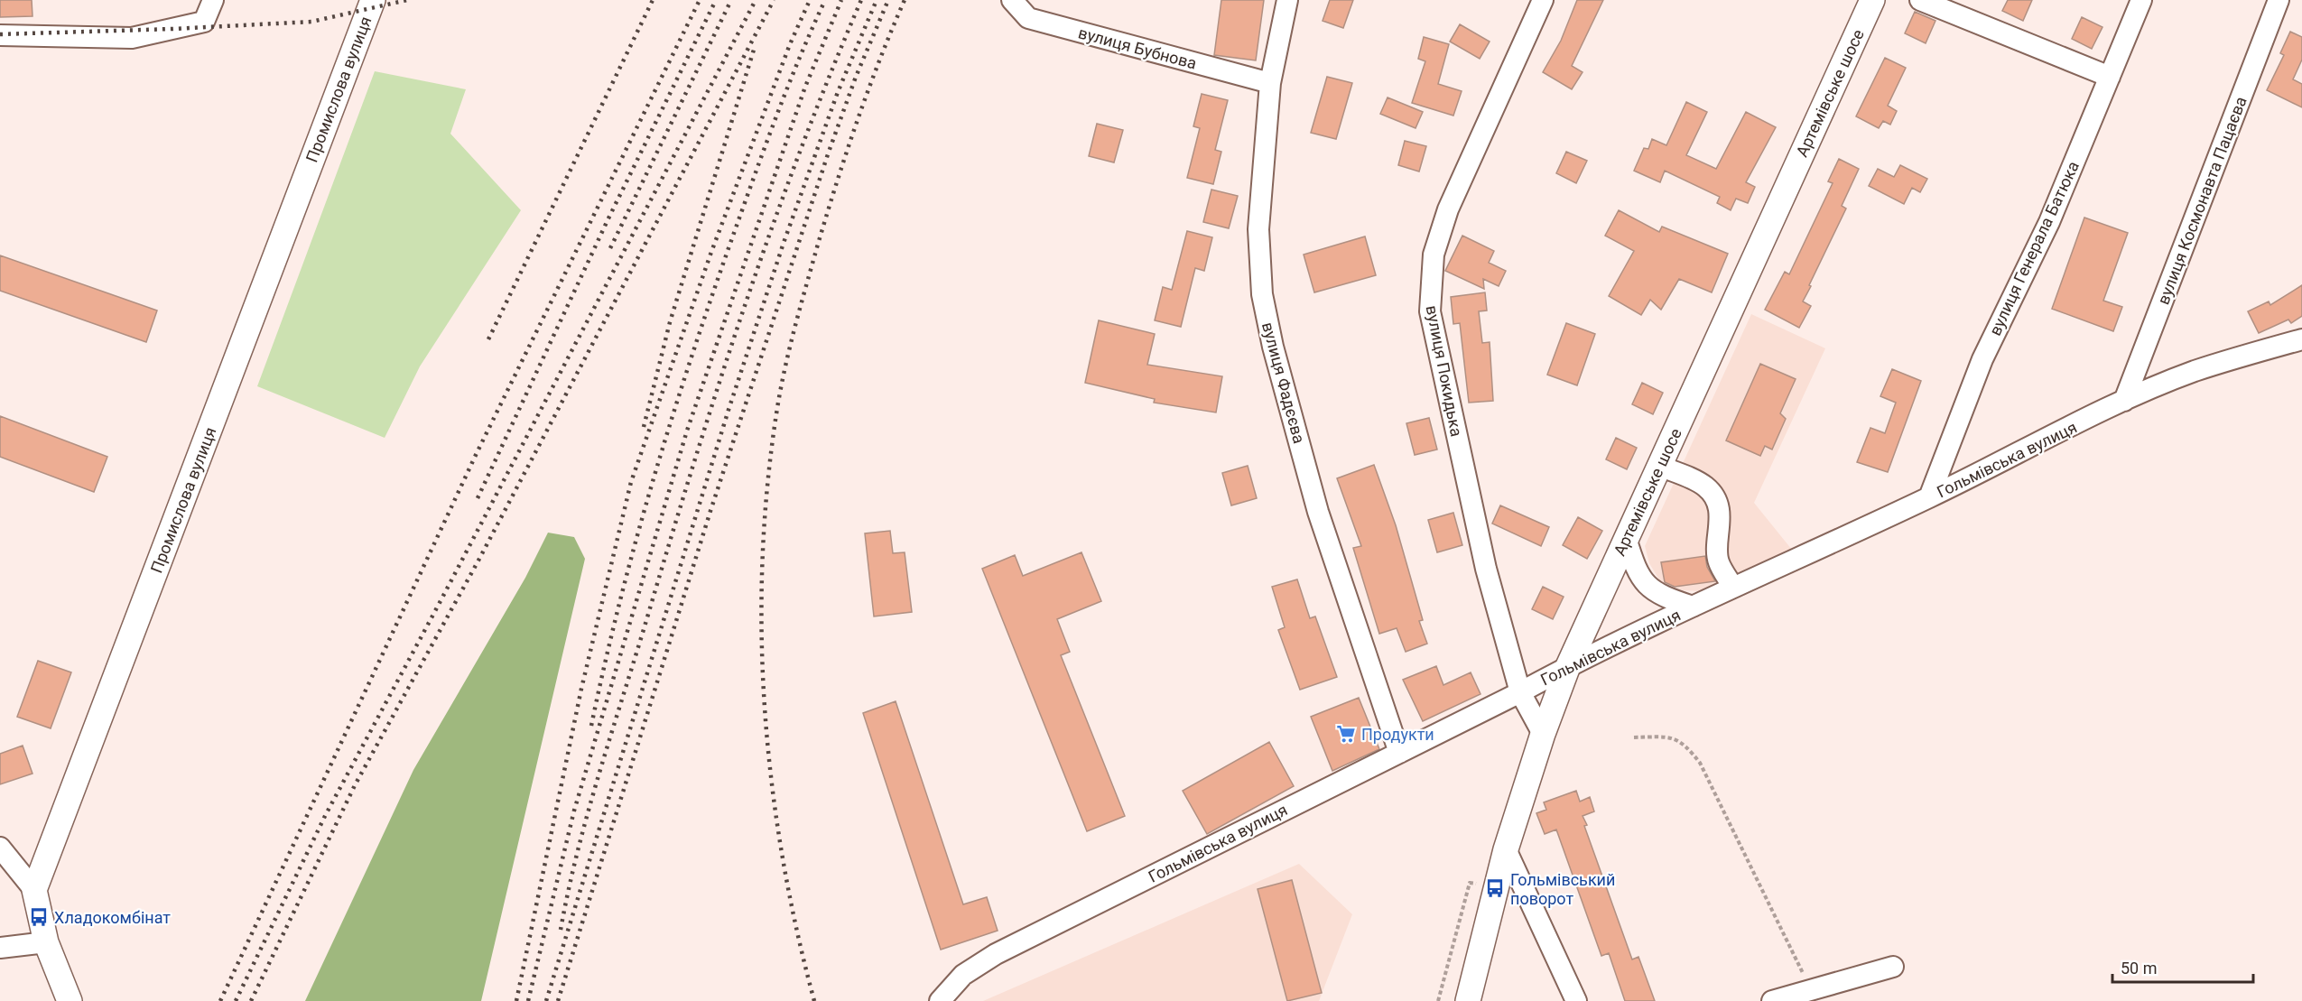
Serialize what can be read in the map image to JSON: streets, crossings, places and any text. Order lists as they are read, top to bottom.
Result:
{
  "streets": {
    "main road": ["Промислова вулиця", "Артемівське шосе"],
    "street": [
      "вулиця Бубнова",
      "вулиця Космонавта Пацаєва",
      "вулиця Генерала Батюка",
      "вулиця Покидька",
      "вулиця Фадєєва",
      "Гольмівська вулиця"
    ]
  },
  "crossings": [
    ["вулиця Бубнова", "вулиця Фадєєва"],
    ["Артемівське шосе", "вулиця Покидька"],
    ["Артемівське шосе", "Гольмівська вулиця"],
    ["вулиця Космонавта Пацаєва", "Гольмівська вулиця"],
    ["вулиця Генерала Батюка", "Гольмівська вулиця"],
    ["вулиця Покидька", "Гольмівська вулиця"],
    ["вулиця Фадєєва", "Гольмівська вулиця"]
  ],
  "places": {
    "supermarket": ["Продукти"],
    "bus stop": ["Гольмівський поворот", "Хладокомбінат"]
  },
  "scale_bar": "50 m"
}
